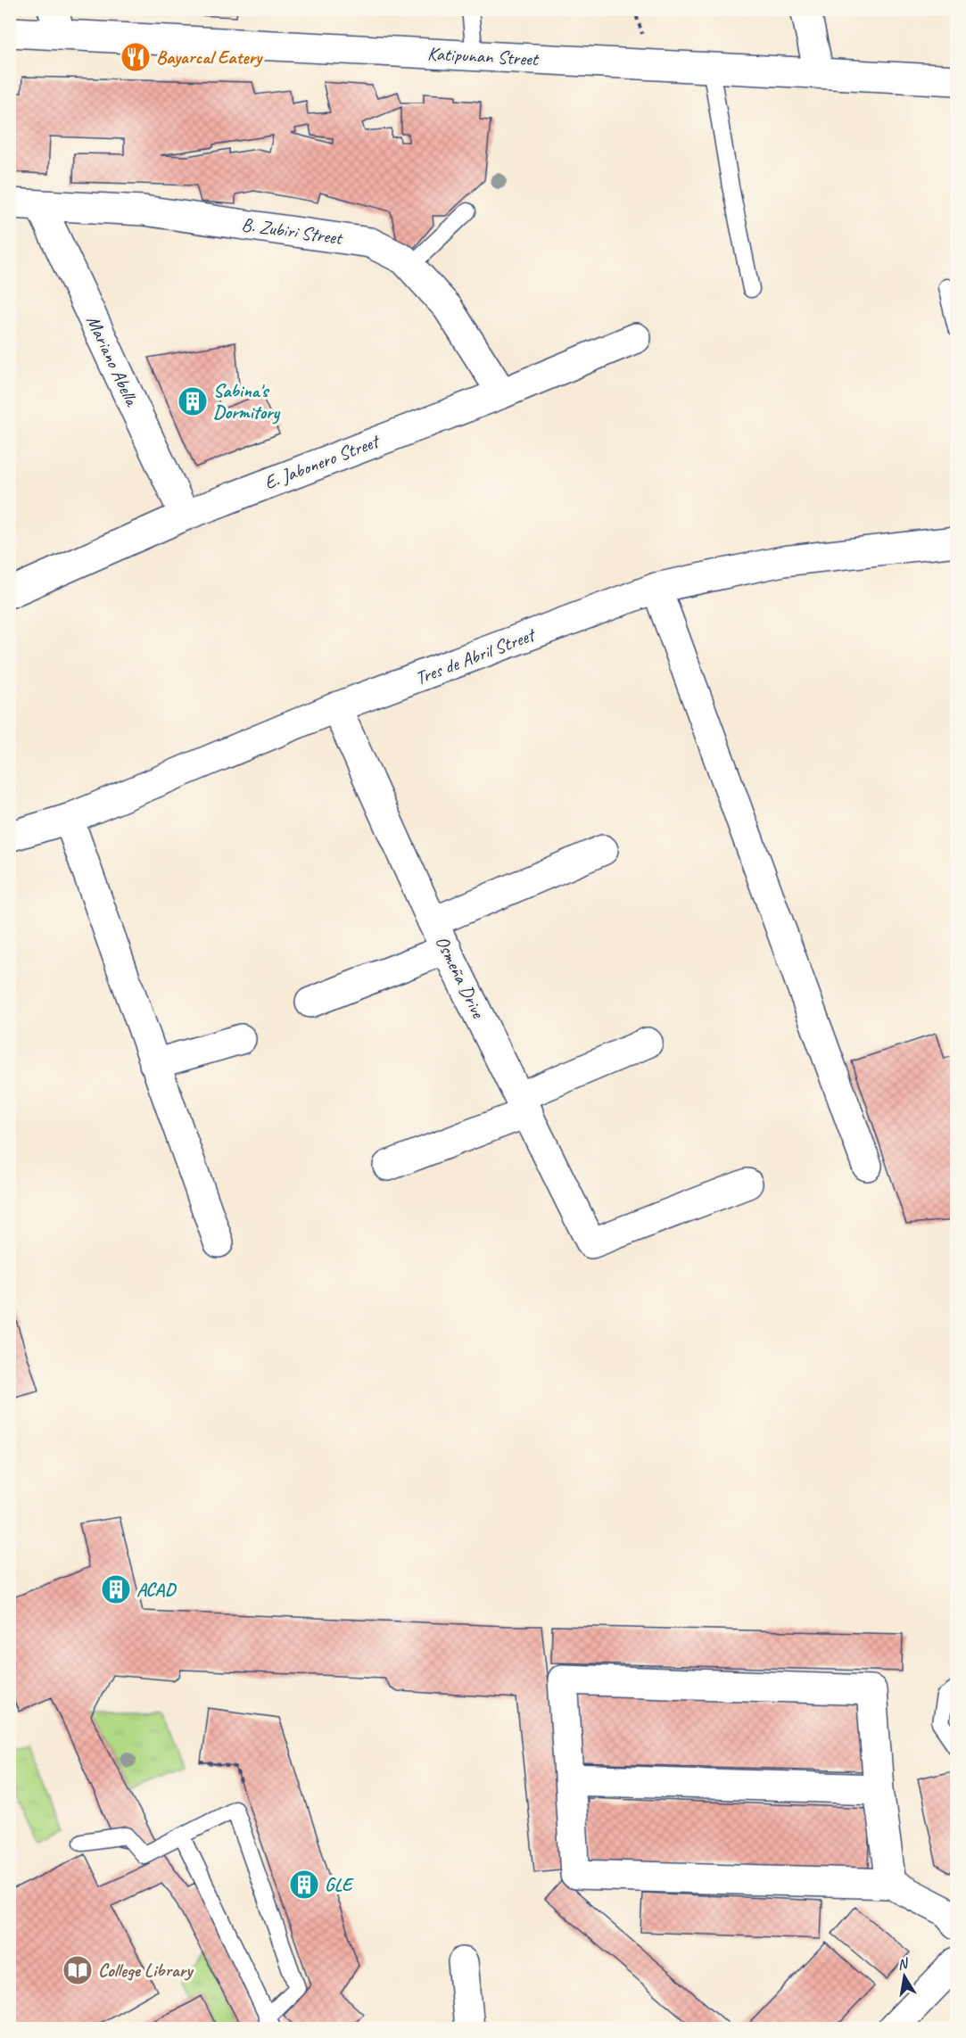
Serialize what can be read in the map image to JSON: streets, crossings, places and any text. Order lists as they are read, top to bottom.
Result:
{
  "streets": {
    "street": [
      "Katipunan Street",
      "B. Zubiri Street",
      "Mariano Abella",
      "E. Jabonero Street",
      "Tres de Abril Street",
      "Osmeña Drive"
    ]
  },
  "crossings": [
    ["B. Zubiri Street", "Mariano Abella"],
    ["B. Zubiri Street", "E. Jabonero Street"],
    ["Mariano Abella", "E. Jabonero Street"],
    ["Tres de Abril Street", "Osmeña Drive"]
  ],
  "places": {
    "restaurant": ["Bayarcal Eatery"],
    "building": ["Sabina's Dormitory", "ACAD", "GLE"],
    "library": ["College Library"]
  },
  "north": "top"
}
